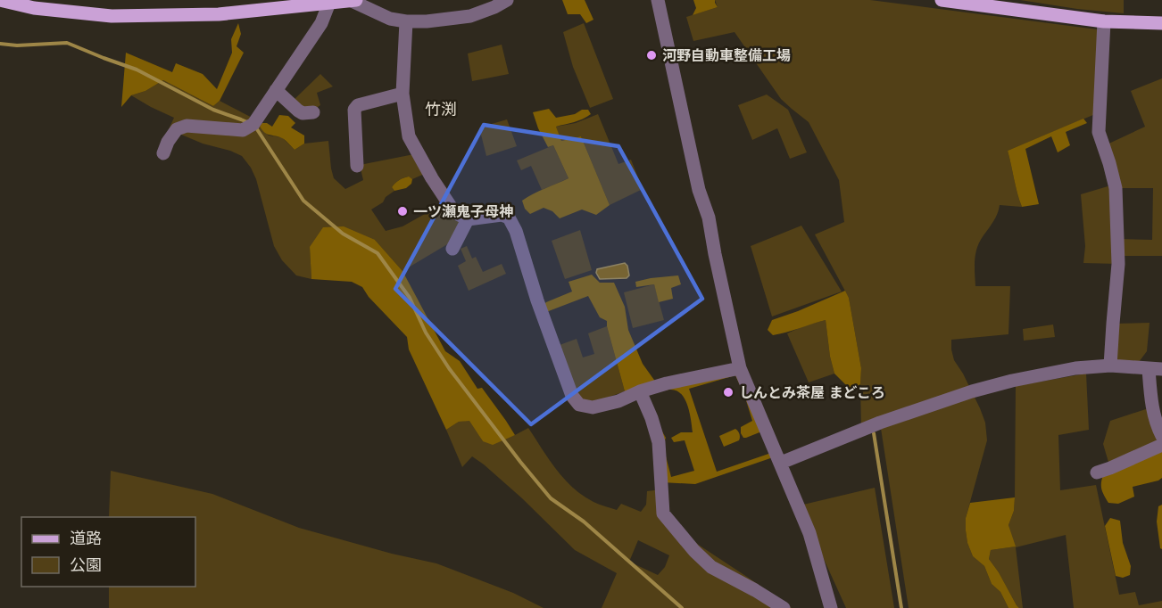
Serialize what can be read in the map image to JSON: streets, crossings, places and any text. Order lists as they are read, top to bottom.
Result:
{
  "districts": ["竹渕"],
  "places": ["河野自動車整備工場", "一ツ瀬鬼子母神", "しんとみ茶屋 まどころ"],
  "legend": ["道路", "公園"]
}
